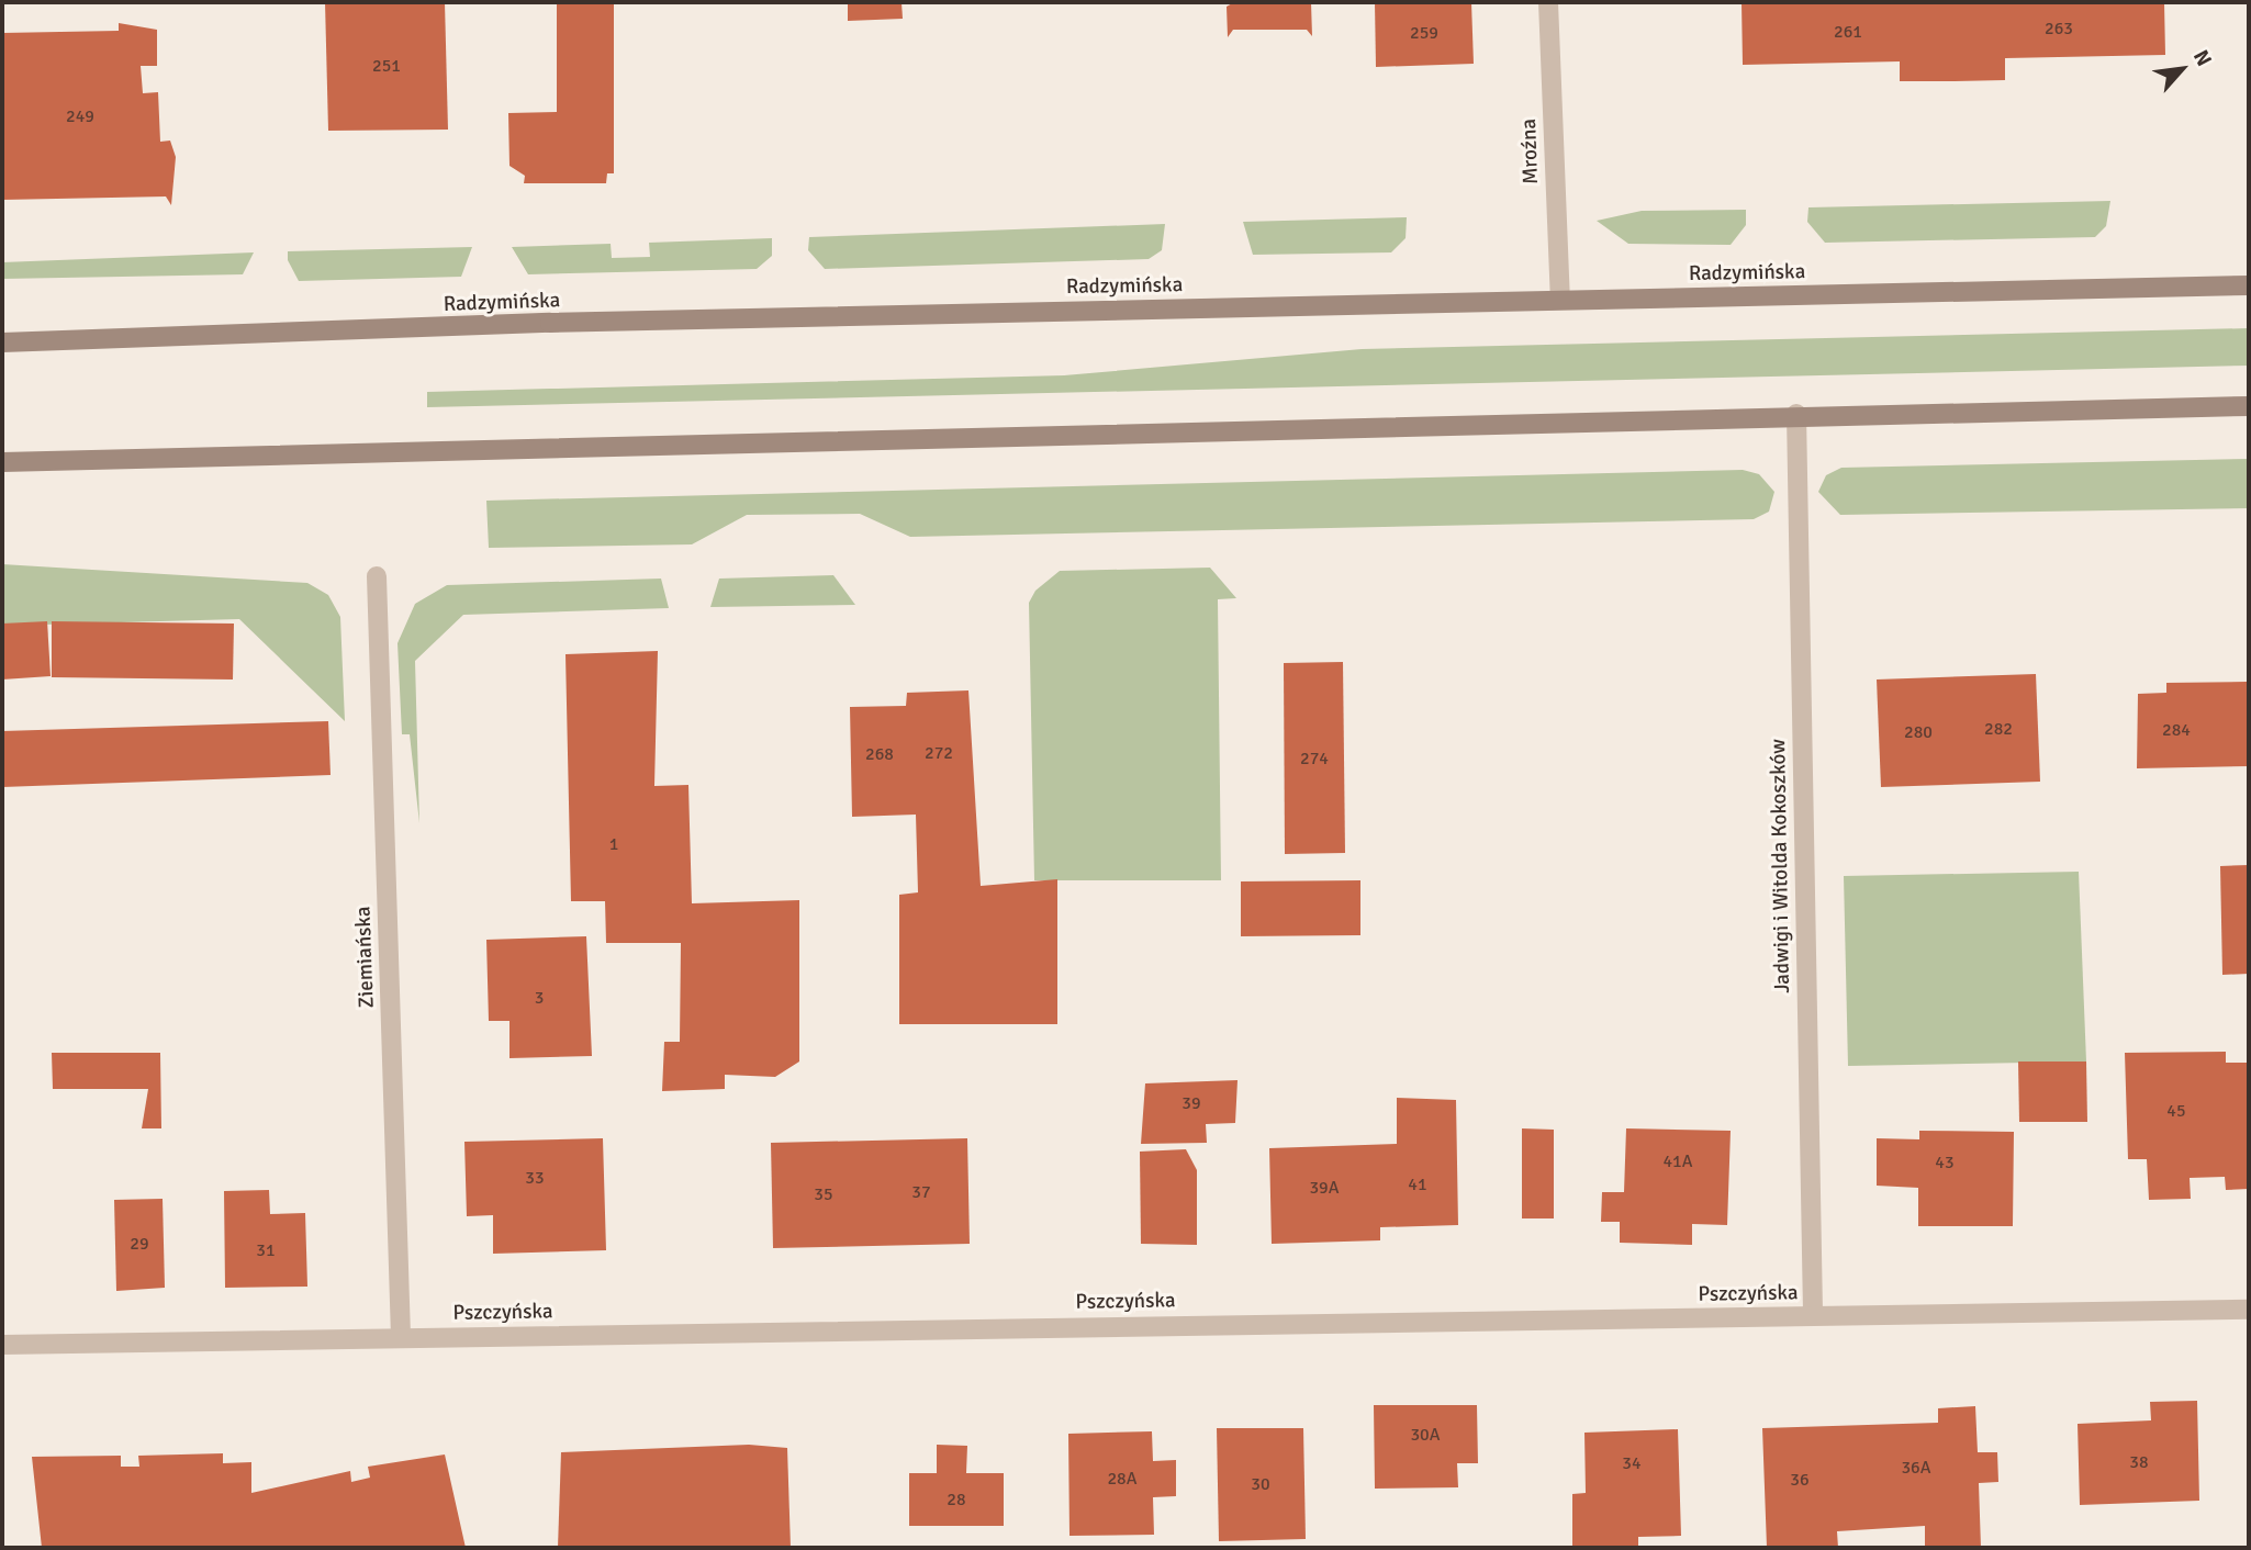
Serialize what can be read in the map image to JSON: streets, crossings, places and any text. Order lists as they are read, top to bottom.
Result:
{
  "streets": {
    "main road": ["Radzymińska"],
    "street": [
      "Mroźna",
      "Jadwigi i Witolda Kokoszków",
      "Ziemiańska",
      "Pszczyńska"
    ]
  },
  "crossings": [
    ["Mroźna", "Radzymińska"],
    ["Jadwigi i Witolda Kokoszków", "Pszczyńska"],
    ["Ziemiańska", "Pszczyńska"]
  ],
  "house_numbers": [
    "263",
    "261",
    "259",
    "251",
    "249",
    "282",
    "284",
    "280",
    "272",
    "268",
    "274",
    "1",
    "3",
    "39",
    "45",
    "41A",
    "43",
    "33",
    "41",
    "39A",
    "37",
    "35",
    "29",
    "31",
    "30A",
    "38",
    "34",
    "36A",
    "28A",
    "36",
    "30",
    "28"
  ],
  "north": "top right"
}
